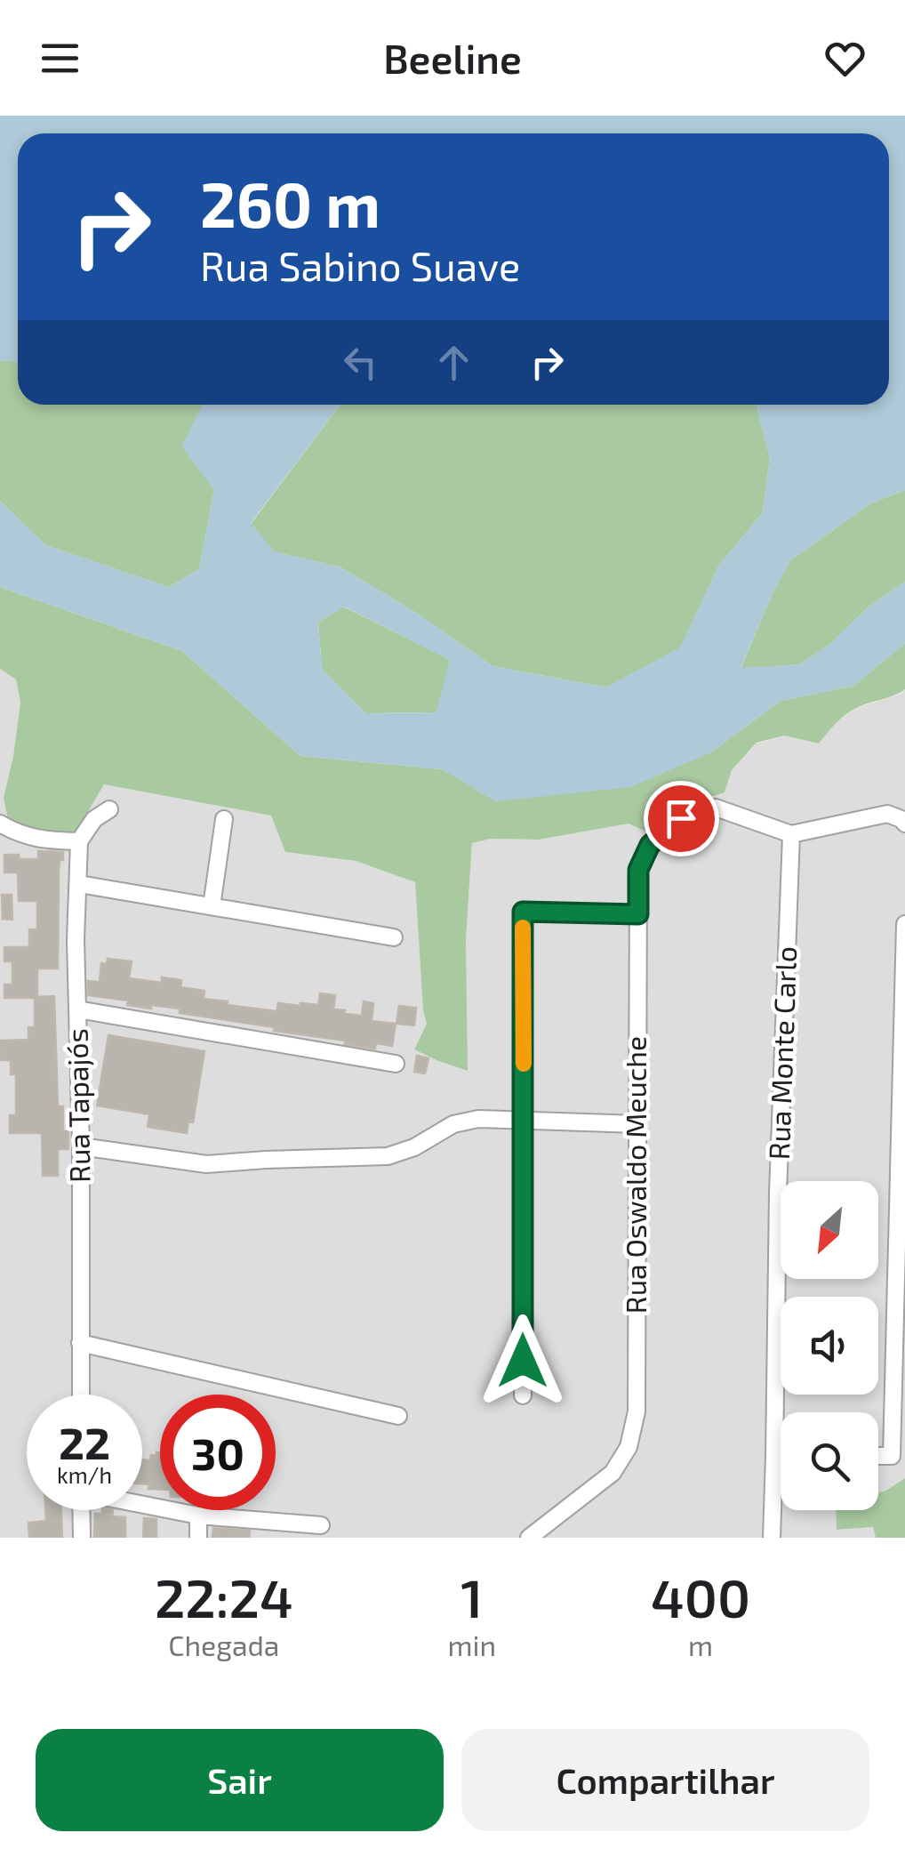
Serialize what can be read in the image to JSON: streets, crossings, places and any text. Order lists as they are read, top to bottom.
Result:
{
  "streets": {
    "street": ["Rua Monte Carlo", "Rua Tapajós", "Rua Oswaldo Meuche"]
  },
  "crossings": [
    ["Rua Monte Carlo", "Rua Oswaldo Meuche"]
  ],
  "north": "bottom left",
  "page": {
    "header": "Beeline",
    "turn": ["260 m", "Rua Sabino Suave"],
    "speed": "22 km/h",
    "limit": "30",
    "eta": [
      "22:24",
      "Chegada",
      "1",
      "min",
      "400",
      "m"
    ],
    "buttons": ["Sair", "Compartilhar"]
  }
}
